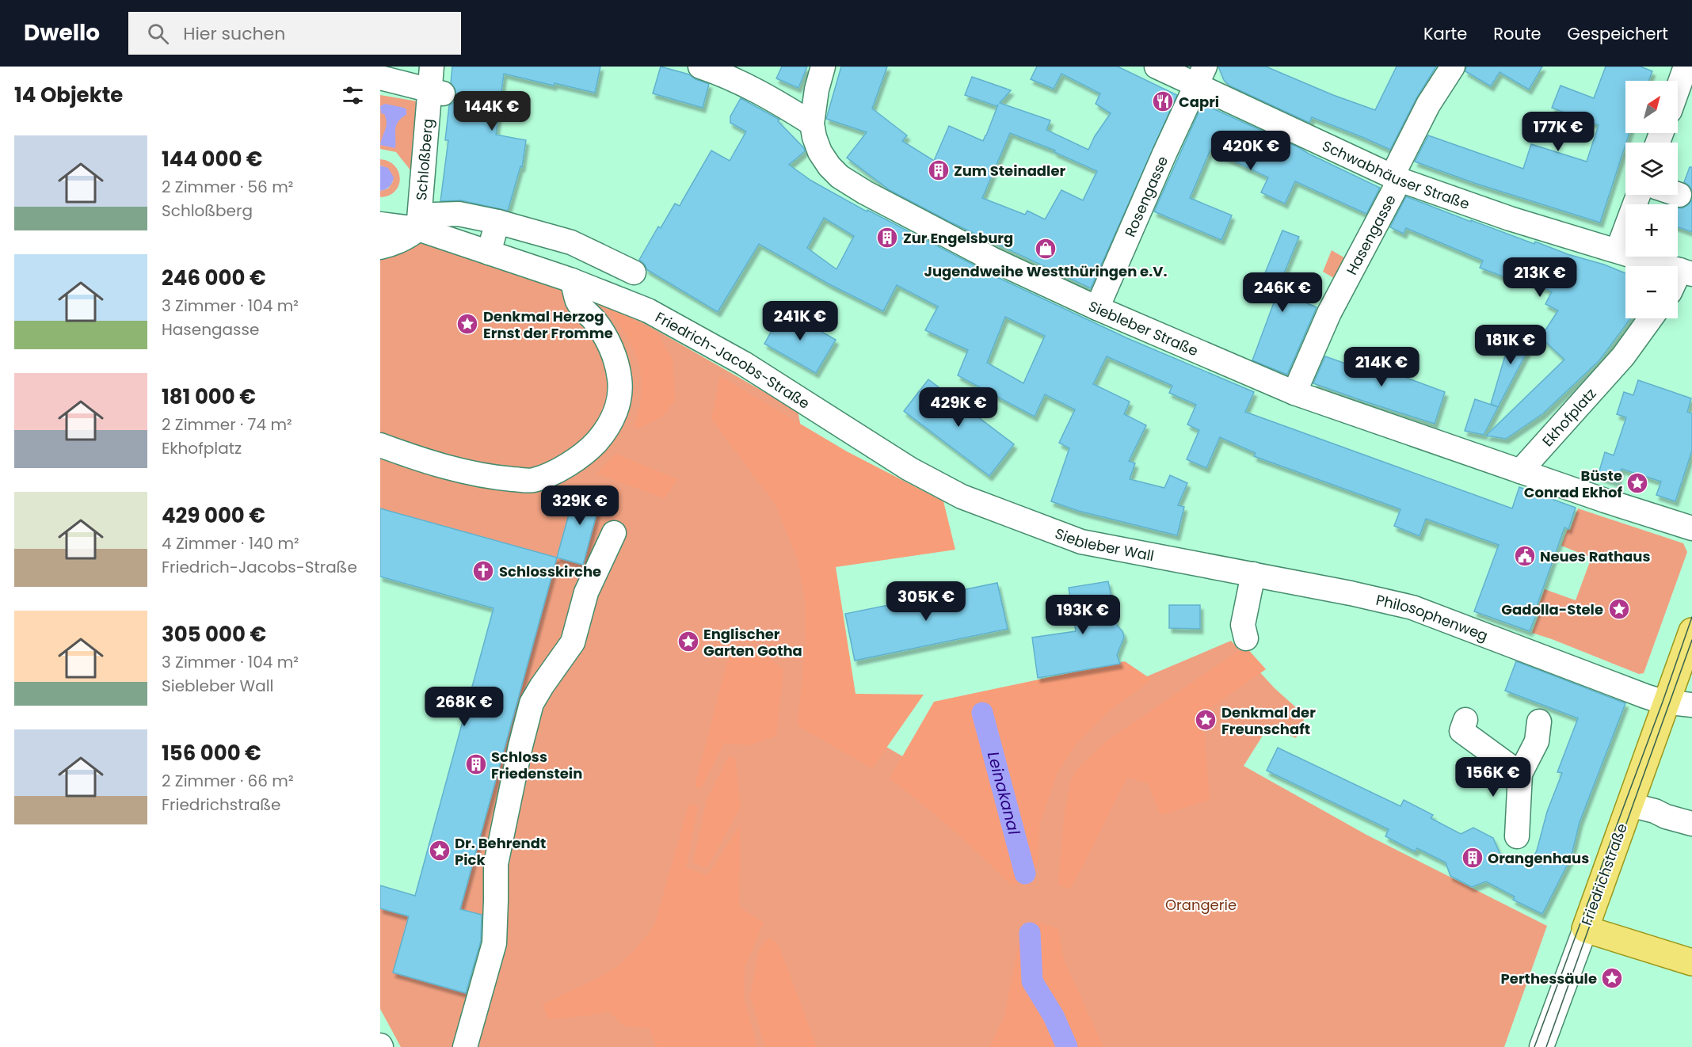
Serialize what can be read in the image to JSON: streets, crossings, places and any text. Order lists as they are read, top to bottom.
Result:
{
  "streets": {
    "main road": ["Friedrichstraße"],
    "street": [
      "Schloßberg",
      "Schwabhäuser Straße",
      "Rosengasse",
      "Hasengasse",
      "Siebleber Straße",
      "Friedrich-Jacobs-Straße",
      "Ekhofplatz",
      "Siebleber Wall",
      "Philosophenweg"
    ]
  },
  "crossings": [
    ["Schloßberg", "Friedrich-Jacobs-Straße"],
    ["Schwabhäuser Straße", "Rosengasse"],
    ["Schwabhäuser Straße", "Hasengasse"],
    ["Rosengasse", "Siebleber Straße"],
    ["Hasengasse", "Siebleber Straße"],
    ["Siebleber Straße", "Ekhofplatz"],
    ["Friedrich-Jacobs-Straße", "Siebleber Wall"],
    ["Siebleber Wall", "Philosophenweg"],
    ["Philosophenweg", "Friedrichstraße"]
  ],
  "water": ["Leinakanal"],
  "parks": ["Orangerie"],
  "places": {
    "restaurant": ["Capri"],
    "building": [
      "Zum Steinadler",
      "Zur Engelsburg",
      "Schloss Friedenstein",
      "Orangenhaus"
    ],
    "shop": ["Jugendweihe Westthüringen e.V."],
    "place": [
      "Denkmal Herzog Ernst der Fromme",
      "Büste Conrad Ekhof",
      "Gadolla-Stele",
      "Englischer Garten Gotha",
      "Denkmal der Freunschaft",
      "Dr. Behrendt Pick",
      "Perthessäule"
    ],
    "public building": ["Neues Rathaus"],
    "church": ["Schlosskirche"]
  },
  "north": "top right",
  "page": {
    "header": "Dwello",
    "search": "Hier suchen",
    "nav": ["Karte", "Route", "Gespeichert"],
    "heading": "14 Objekte",
    "map_buttons": ["+", "−"],
    "price": [
      "144K €",
      "177K €",
      "420K €",
      "213K €",
      "246K €",
      "241K €",
      "181K €",
      "214K €",
      "429K €",
      "329K €",
      "305K €",
      "193K €",
      "268K €",
      "156K €"
    ],
    "list": [
      {
        "name": "144 000 €",
        "note": "2 Zimmer · 56 m² · Schloßberg"
      },
      {
        "name": "246 000 €",
        "note": "3 Zimmer · 104 m² · Hasengasse"
      },
      {
        "name": "181 000 €",
        "note": "2 Zimmer · 74 m² · Ekhofplatz"
      },
      {
        "name": "429 000 €",
        "note": "4 Zimmer · 140 m² · Friedrich-Jacobs-Straße"
      },
      {
        "name": "305 000 €",
        "note": "3 Zimmer · 104 m² · Siebleber Wall"
      },
      {
        "name": "156 000 €",
        "note": "2 Zimmer · 66 m² · Friedrichstraße"
      }
    ]
  }
}
